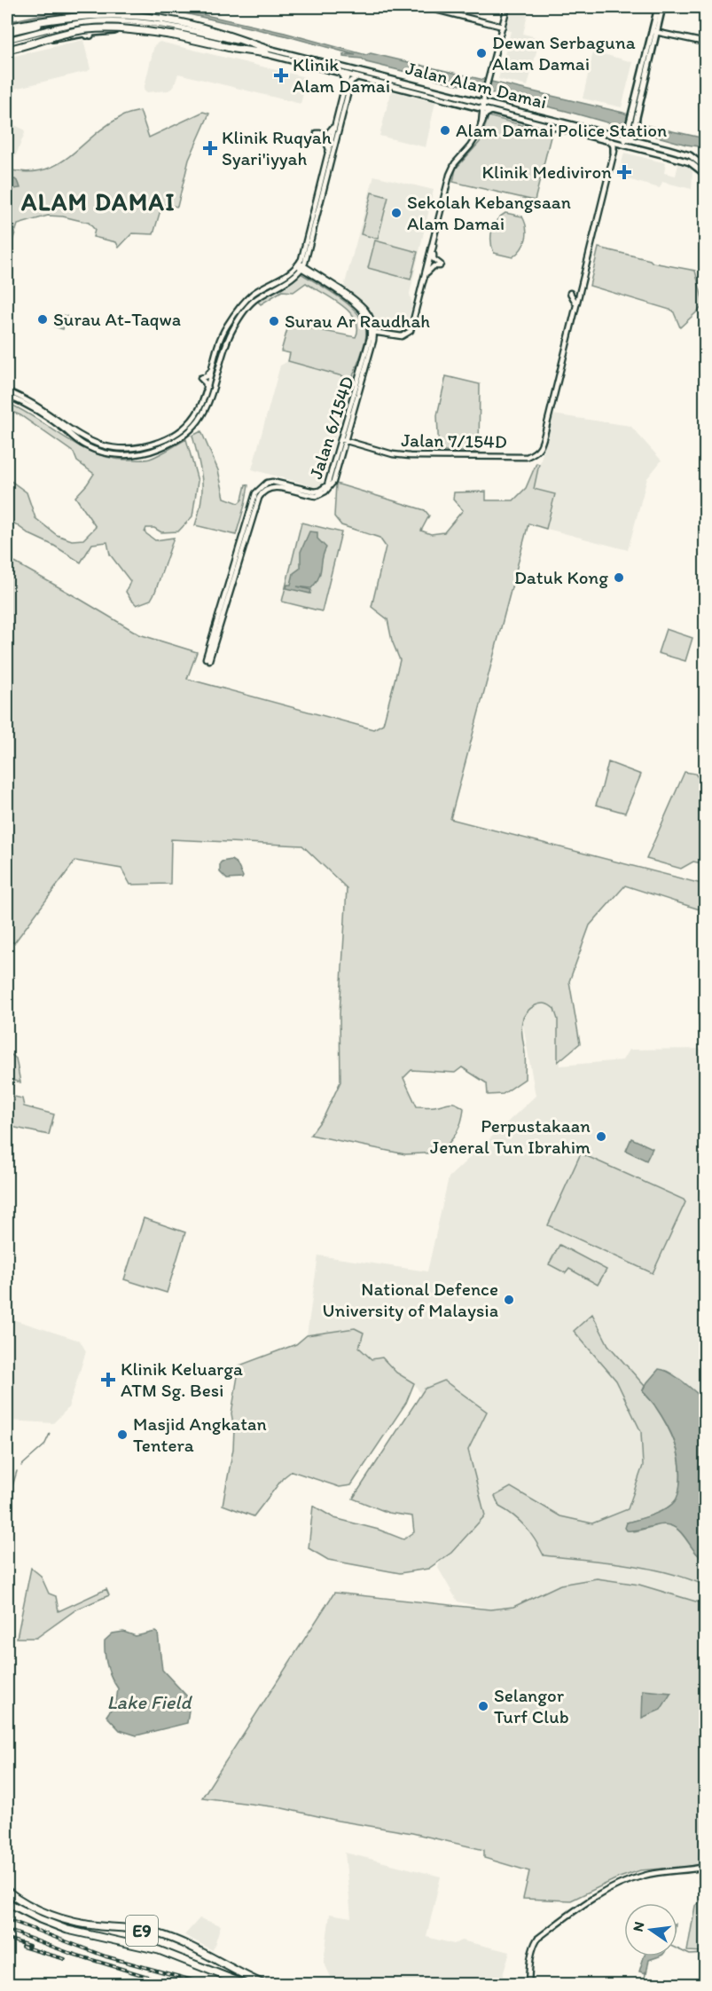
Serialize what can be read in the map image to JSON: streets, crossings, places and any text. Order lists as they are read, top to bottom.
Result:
{
  "streets": {
    "highway": ["E9"],
    "main road": ["Jalan Alam Damai"],
    "street": ["Jalan 6/154D", "Jalan 7/154D"]
  },
  "crossings": [
    ["Jalan 6/154D", "Jalan 7/154D"]
  ],
  "districts": ["ALAM DAMAI"],
  "water": ["Lake Field"],
  "places": {
    "other": [
      "Dewan Serbaguna Alam Damai",
      "Alam Damai Police Station",
      "Sekolah Kebangsaan Alam Damai",
      "Surau At-Taqwa",
      "Surau Ar Raudhah",
      "Datuk Kong",
      "Perpustakaan Jeneral Tun Ibrahim",
      "National Defence University of Malaysia",
      "Masjid Angkatan Tentera",
      "Selangor Turf Club"
    ],
    "health": [
      "Klinik Alam Damai",
      "Klinik Ruqyah Syari'iyyah",
      "Klinik Mediviron",
      "Klinik Keluarga ATM Sg. Besi"
    ]
  },
  "north": "left"
}
